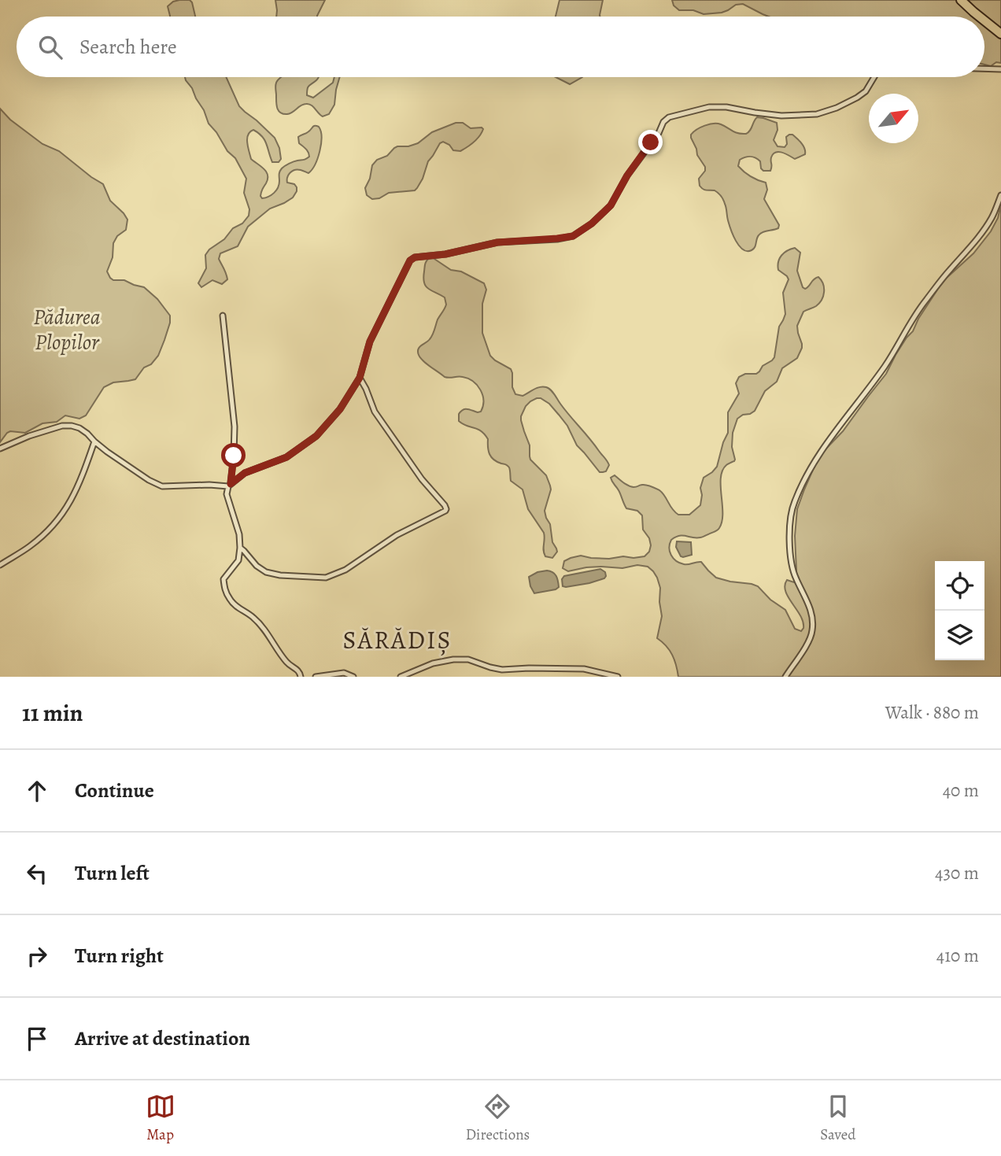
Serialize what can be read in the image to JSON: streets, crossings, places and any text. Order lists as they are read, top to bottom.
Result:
{
  "districts": ["SĂRĂDIȘ"],
  "parks": ["Pădurea Plopilor"],
  "north": "top right",
  "page": {
    "search": "Search here",
    "heading": ["11 min", "Walk · 880 m"],
    "list": [
      ["Continue", "40 m"],
      ["Turn left", "430 m"],
      ["Turn right", "410 m"],
      "Arrive at destination"
    ],
    "nav": ["Map", "Directions", "Saved"]
  }
}
